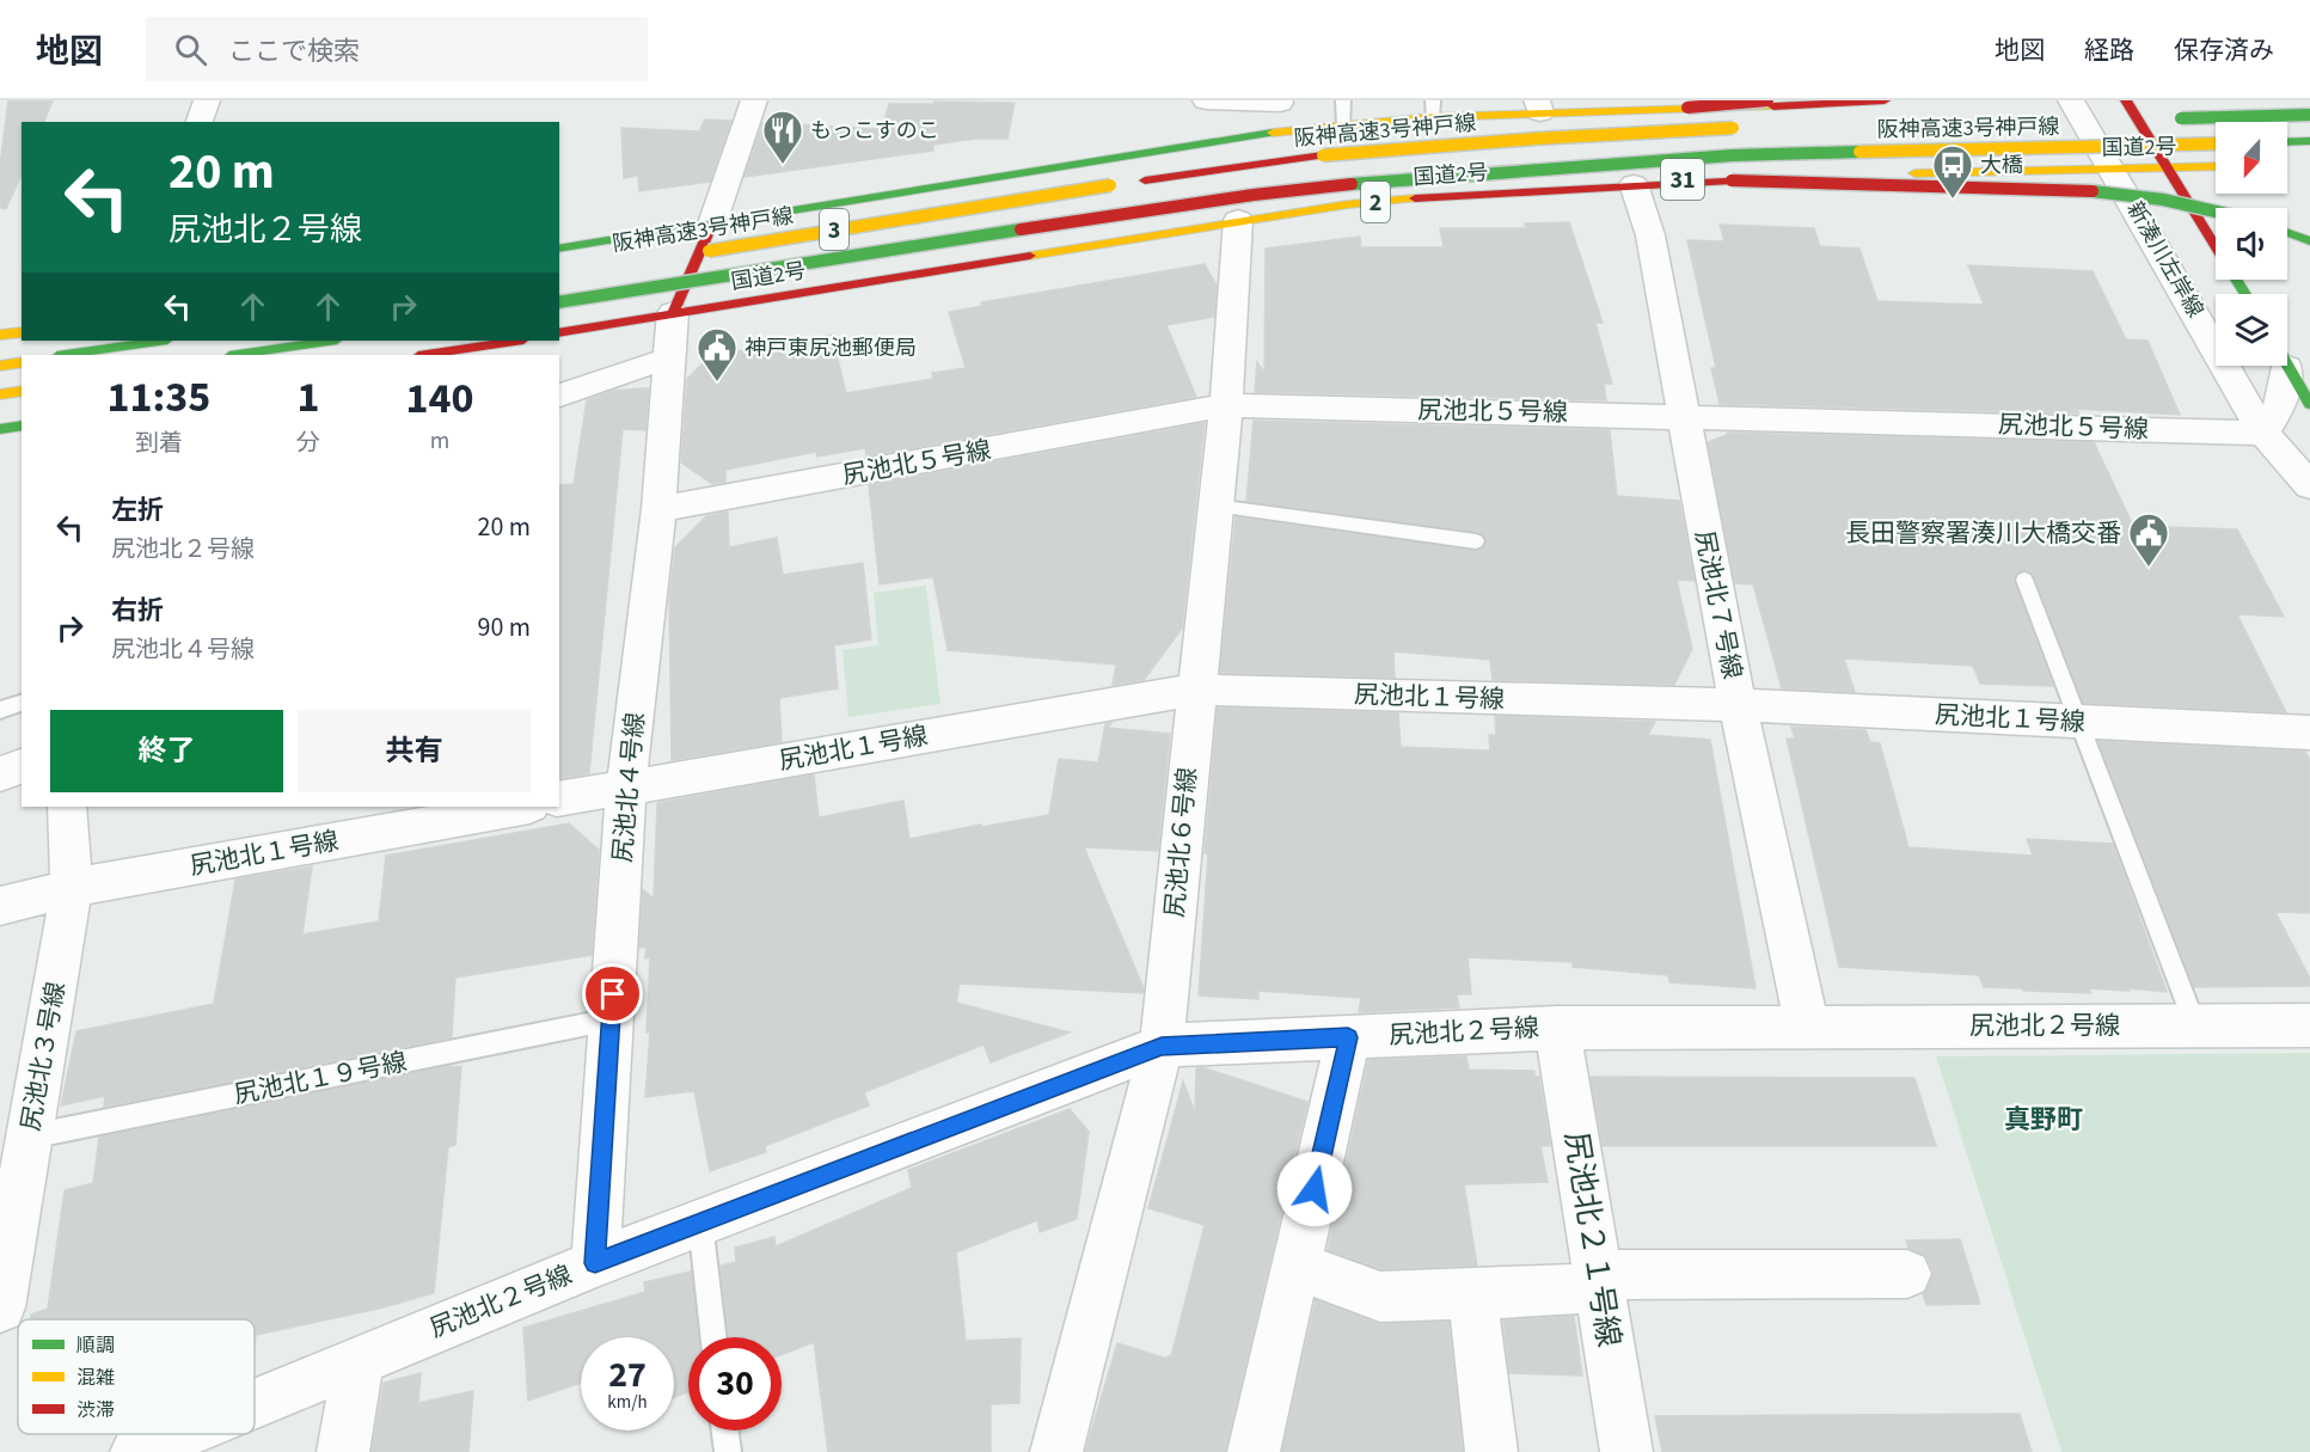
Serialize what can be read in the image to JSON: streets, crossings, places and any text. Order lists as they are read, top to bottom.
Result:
{
  "streets": {
    "main road": [
      "阪神高速3号神戸線",
      "国道2号",
      "31",
      "2",
      "3",
      "新湊川左岸線"
    ],
    "street": [
      "尻池北５号線",
      "尻池北７号線",
      "尻池北１号線",
      "尻池北４号線",
      "尻池北６号線",
      "尻池北２号線",
      "尻池北３号線",
      "尻池北２１号線"
    ],
    "lane": ["尻池北１９号線"]
  },
  "crossings": [
    ["阪神高速3号神戸線", "31"],
    ["阪神高速3号神戸線", "新湊川左岸線"],
    ["国道2号", "新湊川左岸線"],
    ["国道2号", "尻池北７号線"],
    ["国道2号", "尻池北４号線"],
    ["国道2号", "尻池北６号線"],
    ["新湊川左岸線", "尻池北５号線"],
    ["尻池北５号線", "尻池北７号線"],
    ["尻池北５号線", "尻池北４号線"],
    ["尻池北５号線", "尻池北６号線"],
    ["尻池北７号線", "尻池北１号線"],
    ["尻池北７号線", "尻池北２号線"],
    ["尻池北１号線", "尻池北４号線"],
    ["尻池北１号線", "尻池北６号線"],
    ["尻池北１号線", "尻池北３号線"],
    ["尻池北４号線", "尻池北２号線"],
    ["尻池北４号線", "尻池北１９号線"],
    ["尻池北６号線", "尻池北２号線"],
    ["尻池北２号線", "尻池北２１号線"],
    ["尻池北３号線", "尻池北１９号線"]
  ],
  "districts": ["真野町"],
  "places": {
    "restaurant": ["もっこすのこ"],
    "bus stop": ["大橋"],
    "public building": ["神戸東尻池郵便局", "長田警察署湊川大橋交番"]
  },
  "legend": ["順調", "混雑", "渋滞"],
  "north": "bottom",
  "page": {
    "header": "地図",
    "search": "ここで検索",
    "nav": ["地図", "経路", "保存済み"],
    "turn": ["20 m", "尻池北２号線"],
    "eta": [
      "11:35",
      "到着",
      "1",
      "分",
      "140",
      "m"
    ],
    "list": [
      {
        "name": "左折",
        "note": "尻池北２号線",
        "value": "20 m"
      },
      {
        "name": "右折",
        "note": "尻池北４号線",
        "value": "90 m"
      }
    ],
    "buttons": ["終了", "共有"],
    "speed": "27 km/h",
    "limit": "30"
  }
}
